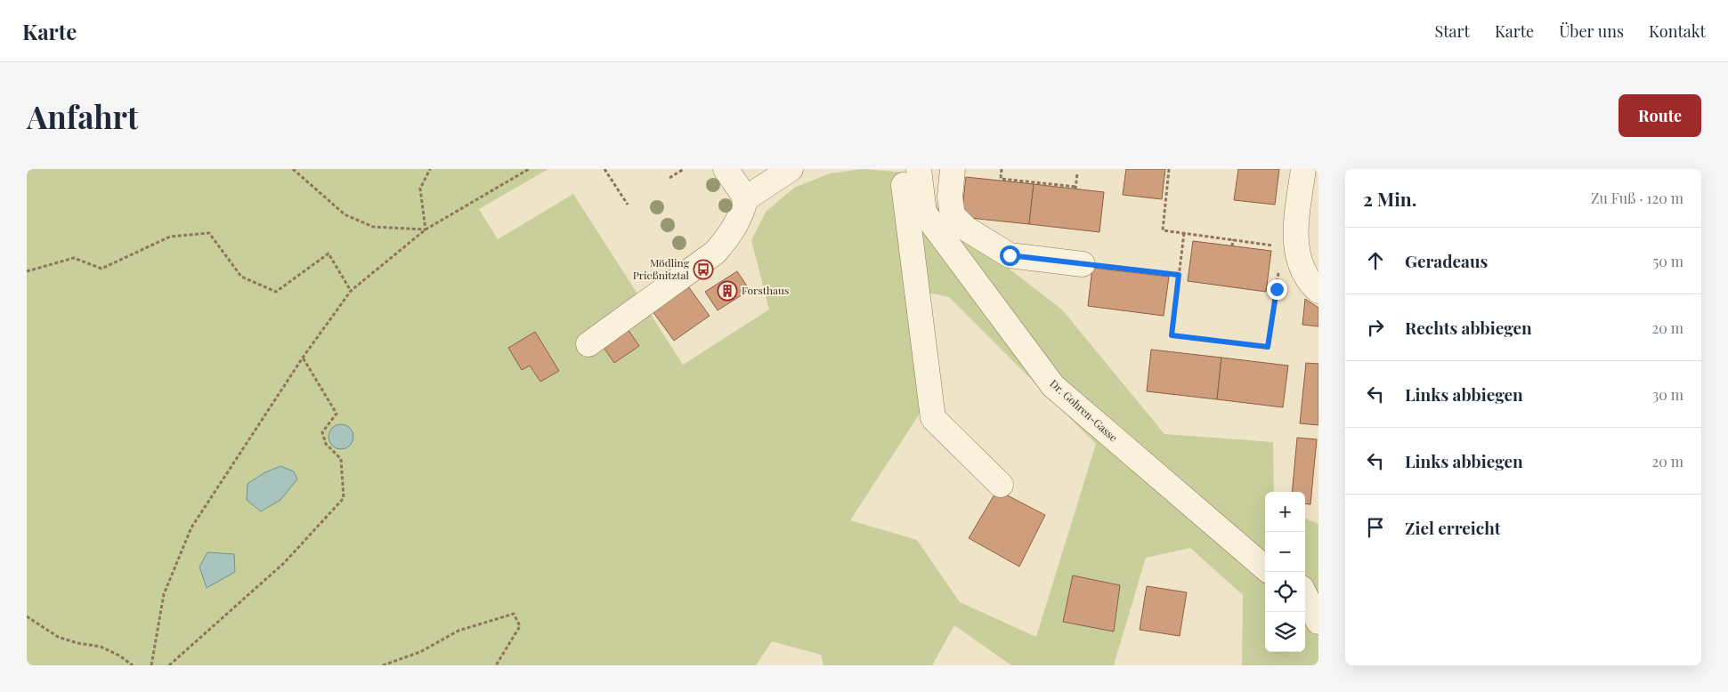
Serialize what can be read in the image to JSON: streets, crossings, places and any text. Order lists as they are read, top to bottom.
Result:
{
  "streets": {
    "street": ["Dr. Gohren-Gasse"]
  },
  "places": {
    "bus stop": ["Mödling Prießnitztal"],
    "building": ["Forsthaus"]
  },
  "page": {
    "header": "Karte",
    "nav": [
      "Start",
      "Karte",
      "Über uns",
      "Kontakt"
    ],
    "buttons": "Route",
    "title": "Anfahrt",
    "heading": ["2 Min.", "Zu Fuß · 120 m"],
    "list": [
      ["Geradeaus", "50 m"],
      ["Rechts abbiegen", "20 m"],
      ["Links abbiegen", "30 m"],
      ["Links abbiegen", "20 m"],
      "Ziel erreicht"
    ],
    "map_buttons": ["+", "−"]
  }
}
